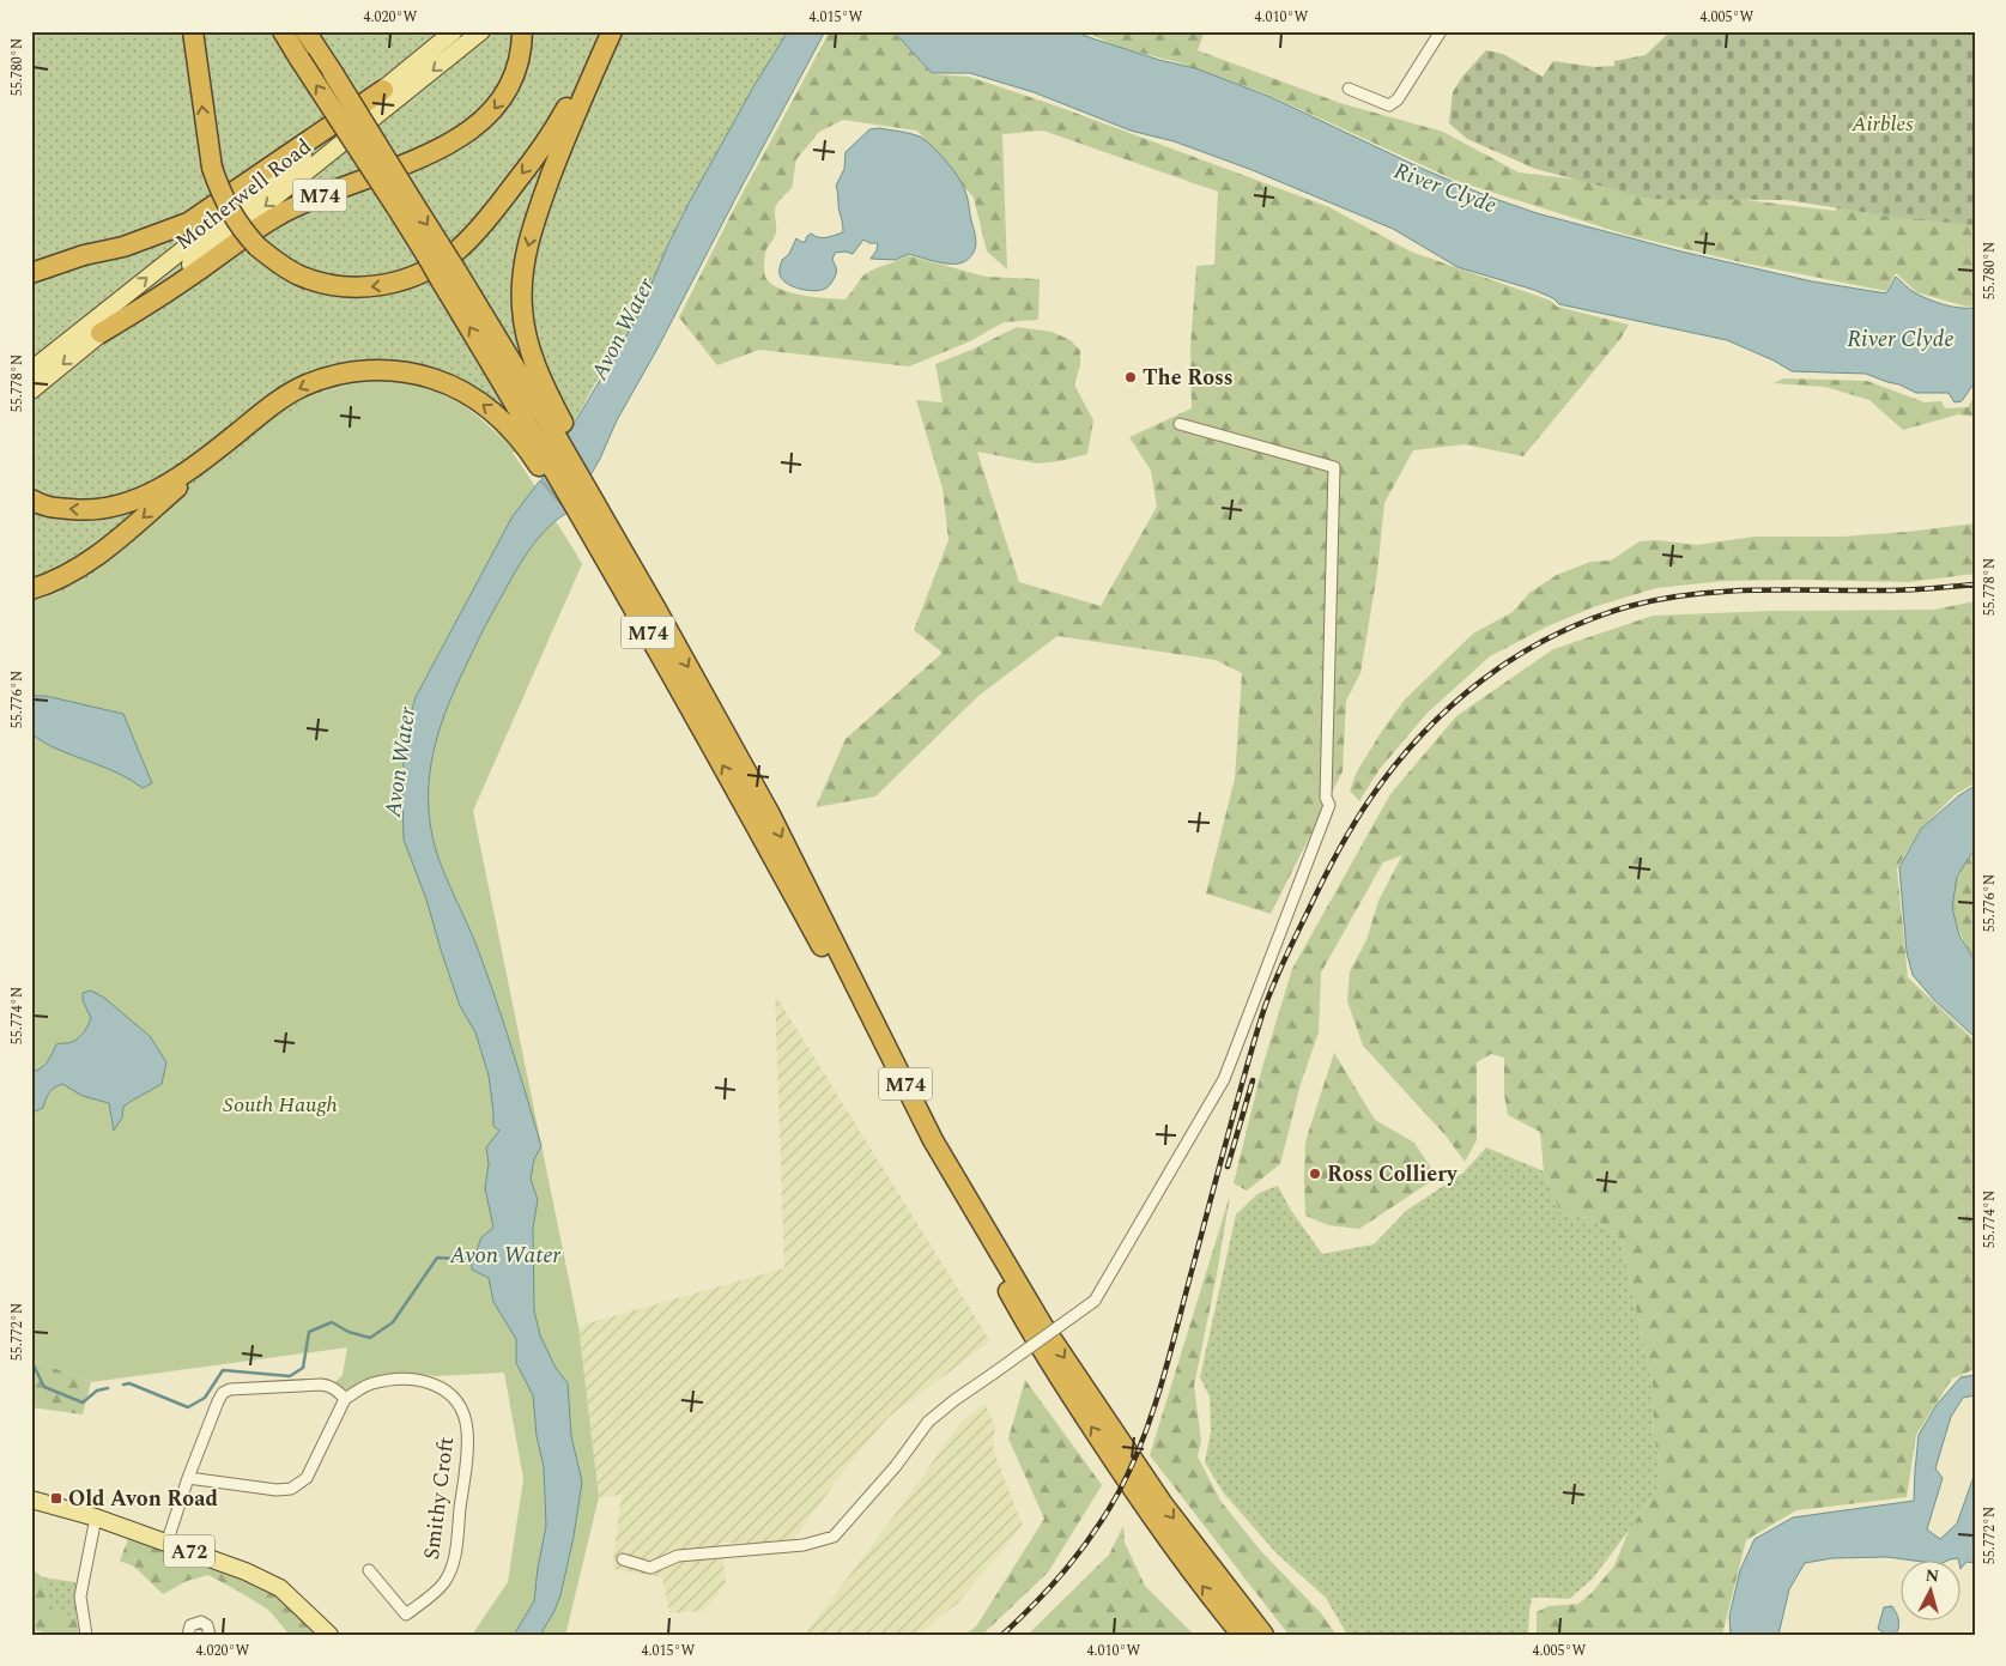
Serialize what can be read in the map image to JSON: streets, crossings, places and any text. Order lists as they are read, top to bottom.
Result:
{
  "streets": {
    "highway": ["M74"],
    "main road": ["Motherwell Road", "A72"],
    "street": ["Smithy Croft"]
  },
  "crossings": [
    ["Motherwell Road", "M74"]
  ],
  "water": ["River Clyde", "Avon Water"],
  "parks": ["Airbles", "South Haugh"],
  "places": {
    "other": ["The Ross", "Ross Colliery"],
    "transit": ["Old Avon Road"]
  },
  "north": "top",
  "coordinates": [
    "4.020°W",
    "4.015°W",
    "4.010°W",
    "4.005°W",
    "55.780°N",
    "55.778°N",
    "55.776°N",
    "55.774°N",
    "55.772°N"
  ]
}
